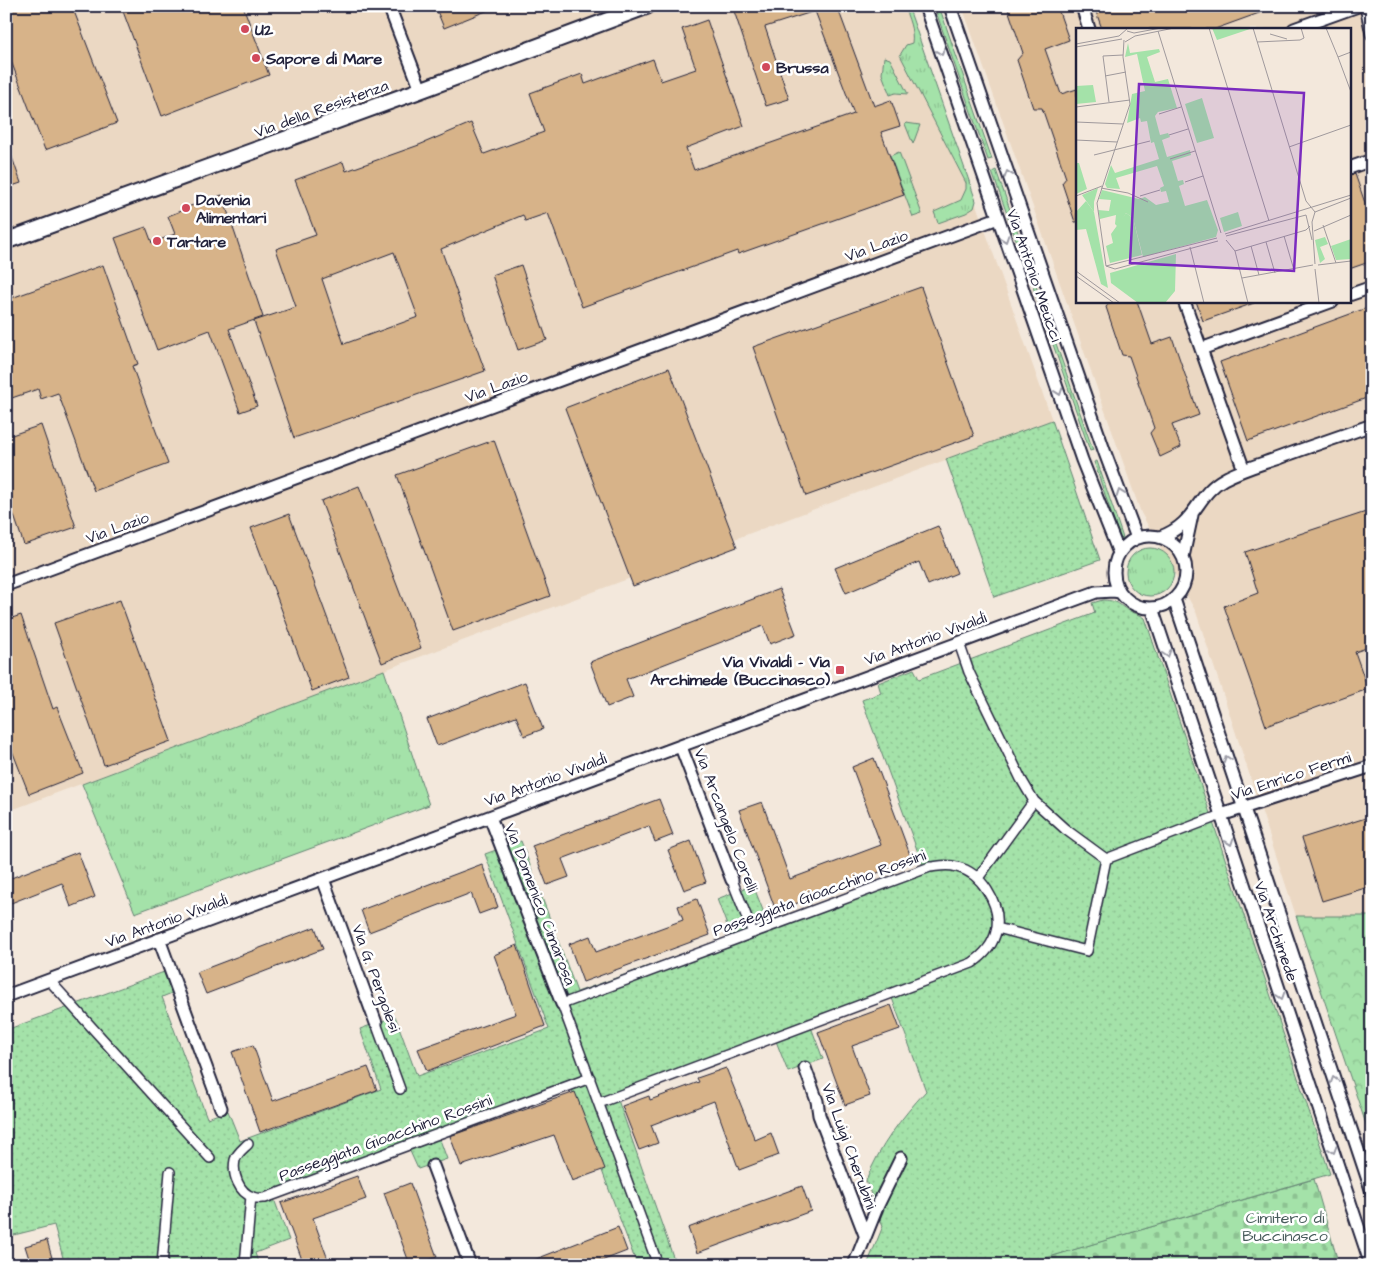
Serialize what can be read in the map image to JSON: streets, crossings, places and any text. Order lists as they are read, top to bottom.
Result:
{
  "streets": {
    "street": [
      "Via della Resistenza",
      "Via Lazio",
      "Via Antonio Meucci",
      "Via Antonio Vivaldi",
      "Via Enrico Fermi",
      "Via Arcangelo Corelli",
      "Passeggiata Gioacchino Rossini",
      "Via Domenico Cimarosa",
      "Via Archimede",
      "Via G. Pergolesi",
      "Via Luigi Cherubini"
    ]
  },
  "crossings": [
    ["Via Lazio", "Via Antonio Meucci"],
    ["Via Antonio Meucci", "Via Antonio Vivaldi"],
    ["Via Antonio Meucci", "Via Archimede"],
    ["Via Antonio Vivaldi", "Via Arcangelo Corelli"],
    ["Via Antonio Vivaldi", "Via Domenico Cimarosa"],
    ["Via Antonio Vivaldi", "Via Archimede"],
    ["Via Antonio Vivaldi", "Via G. Pergolesi"],
    ["Via Enrico Fermi", "Via Archimede"],
    ["Via Arcangelo Corelli", "Passeggiata Gioacchino Rossini"],
    ["Passeggiata Gioacchino Rossini", "Via Domenico Cimarosa"]
  ],
  "parks": ["Cimitero di Buccinasco"],
  "places": {
    "other": [
      "U2",
      "Sapore di Mare",
      "Brussa",
      "Davenia Alimentari",
      "Tartare"
    ],
    "transit": ["Via Vivaldi - Via Archimede (Buccinasco)"]
  }
}
